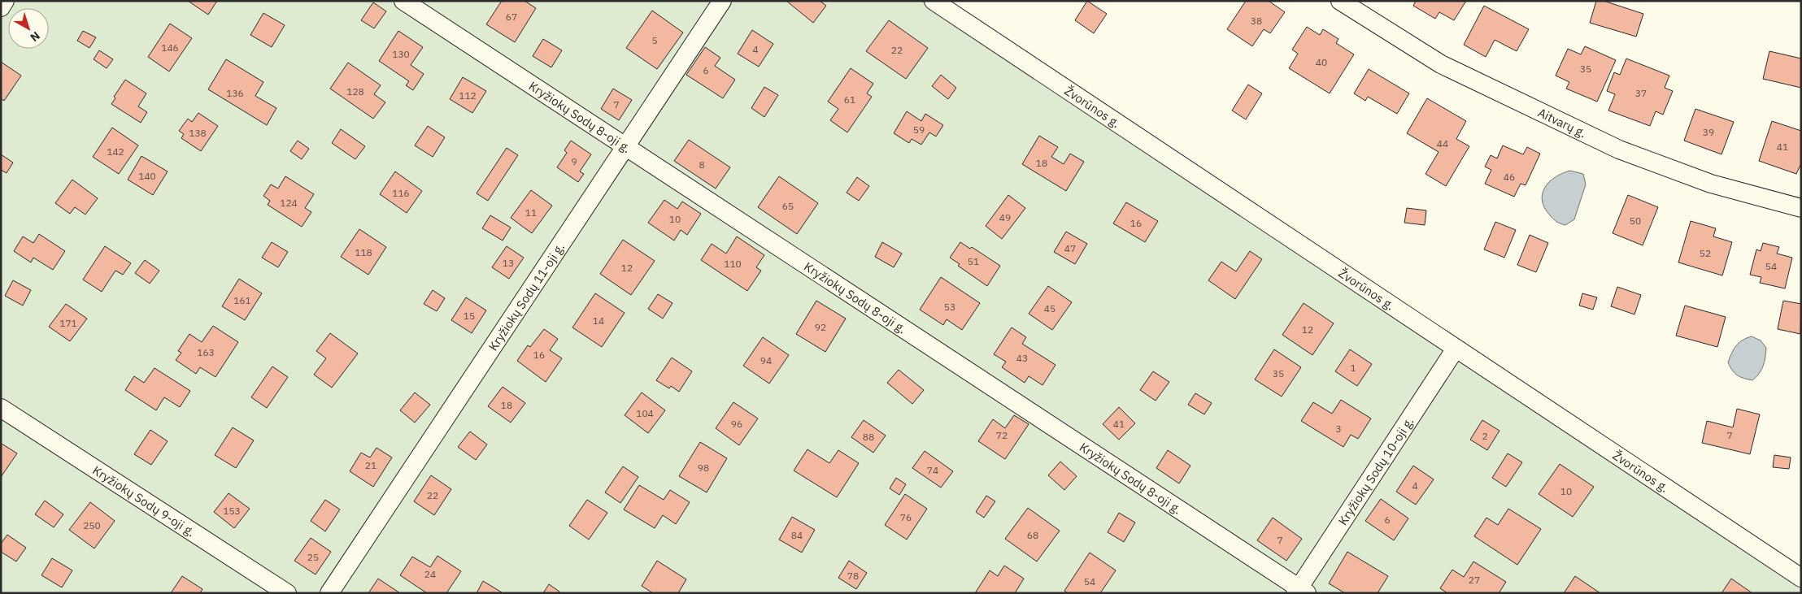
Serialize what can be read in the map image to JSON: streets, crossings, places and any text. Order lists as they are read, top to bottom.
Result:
{
  "streets": {
    "street": [
      "Žvorūnos g.",
      "Kryžiokų Sodų 8-oji g.",
      "Aitvarų g.",
      "Kryžiokų Sodų 11-oji g.",
      "Kryžiokų Sodų 10-oji g.",
      "Kryžiokų Sodų 9-oji g."
    ]
  },
  "crossings": [
    ["Žvorūnos g.", "Kryžiokų Sodų 10-oji g."],
    ["Kryžiokų Sodų 8-oji g.", "Kryžiokų Sodų 11-oji g."],
    ["Kryžiokų Sodų 8-oji g.", "Kryžiokų Sodų 10-oji g."]
  ],
  "house_numbers": [
    "67",
    "38",
    "5",
    "146",
    "4",
    "22",
    "130",
    "40",
    "35",
    "6",
    "128",
    "136",
    "37",
    "112",
    "61",
    "7",
    "59",
    "39",
    "138",
    "44",
    "41",
    "142",
    "9",
    "18",
    "8",
    "140",
    "46",
    "116",
    "124",
    "65",
    "11",
    "49",
    "10",
    "50",
    "16",
    "47",
    "118",
    "52",
    "51",
    "13",
    "110",
    "54",
    "12",
    "161",
    "53",
    "45",
    "15",
    "14",
    "171",
    "92",
    "12",
    "163",
    "16",
    "43",
    "94",
    "1",
    "35",
    "18",
    "104",
    "96",
    "41",
    "3",
    "72",
    "7",
    "2",
    "88",
    "21",
    "98",
    "74",
    "4",
    "10",
    "22",
    "153",
    "76",
    "6",
    "250",
    "84",
    "68",
    "7",
    "25",
    "24",
    "78",
    "27",
    "54"
  ],
  "north": "bottom right"
}
